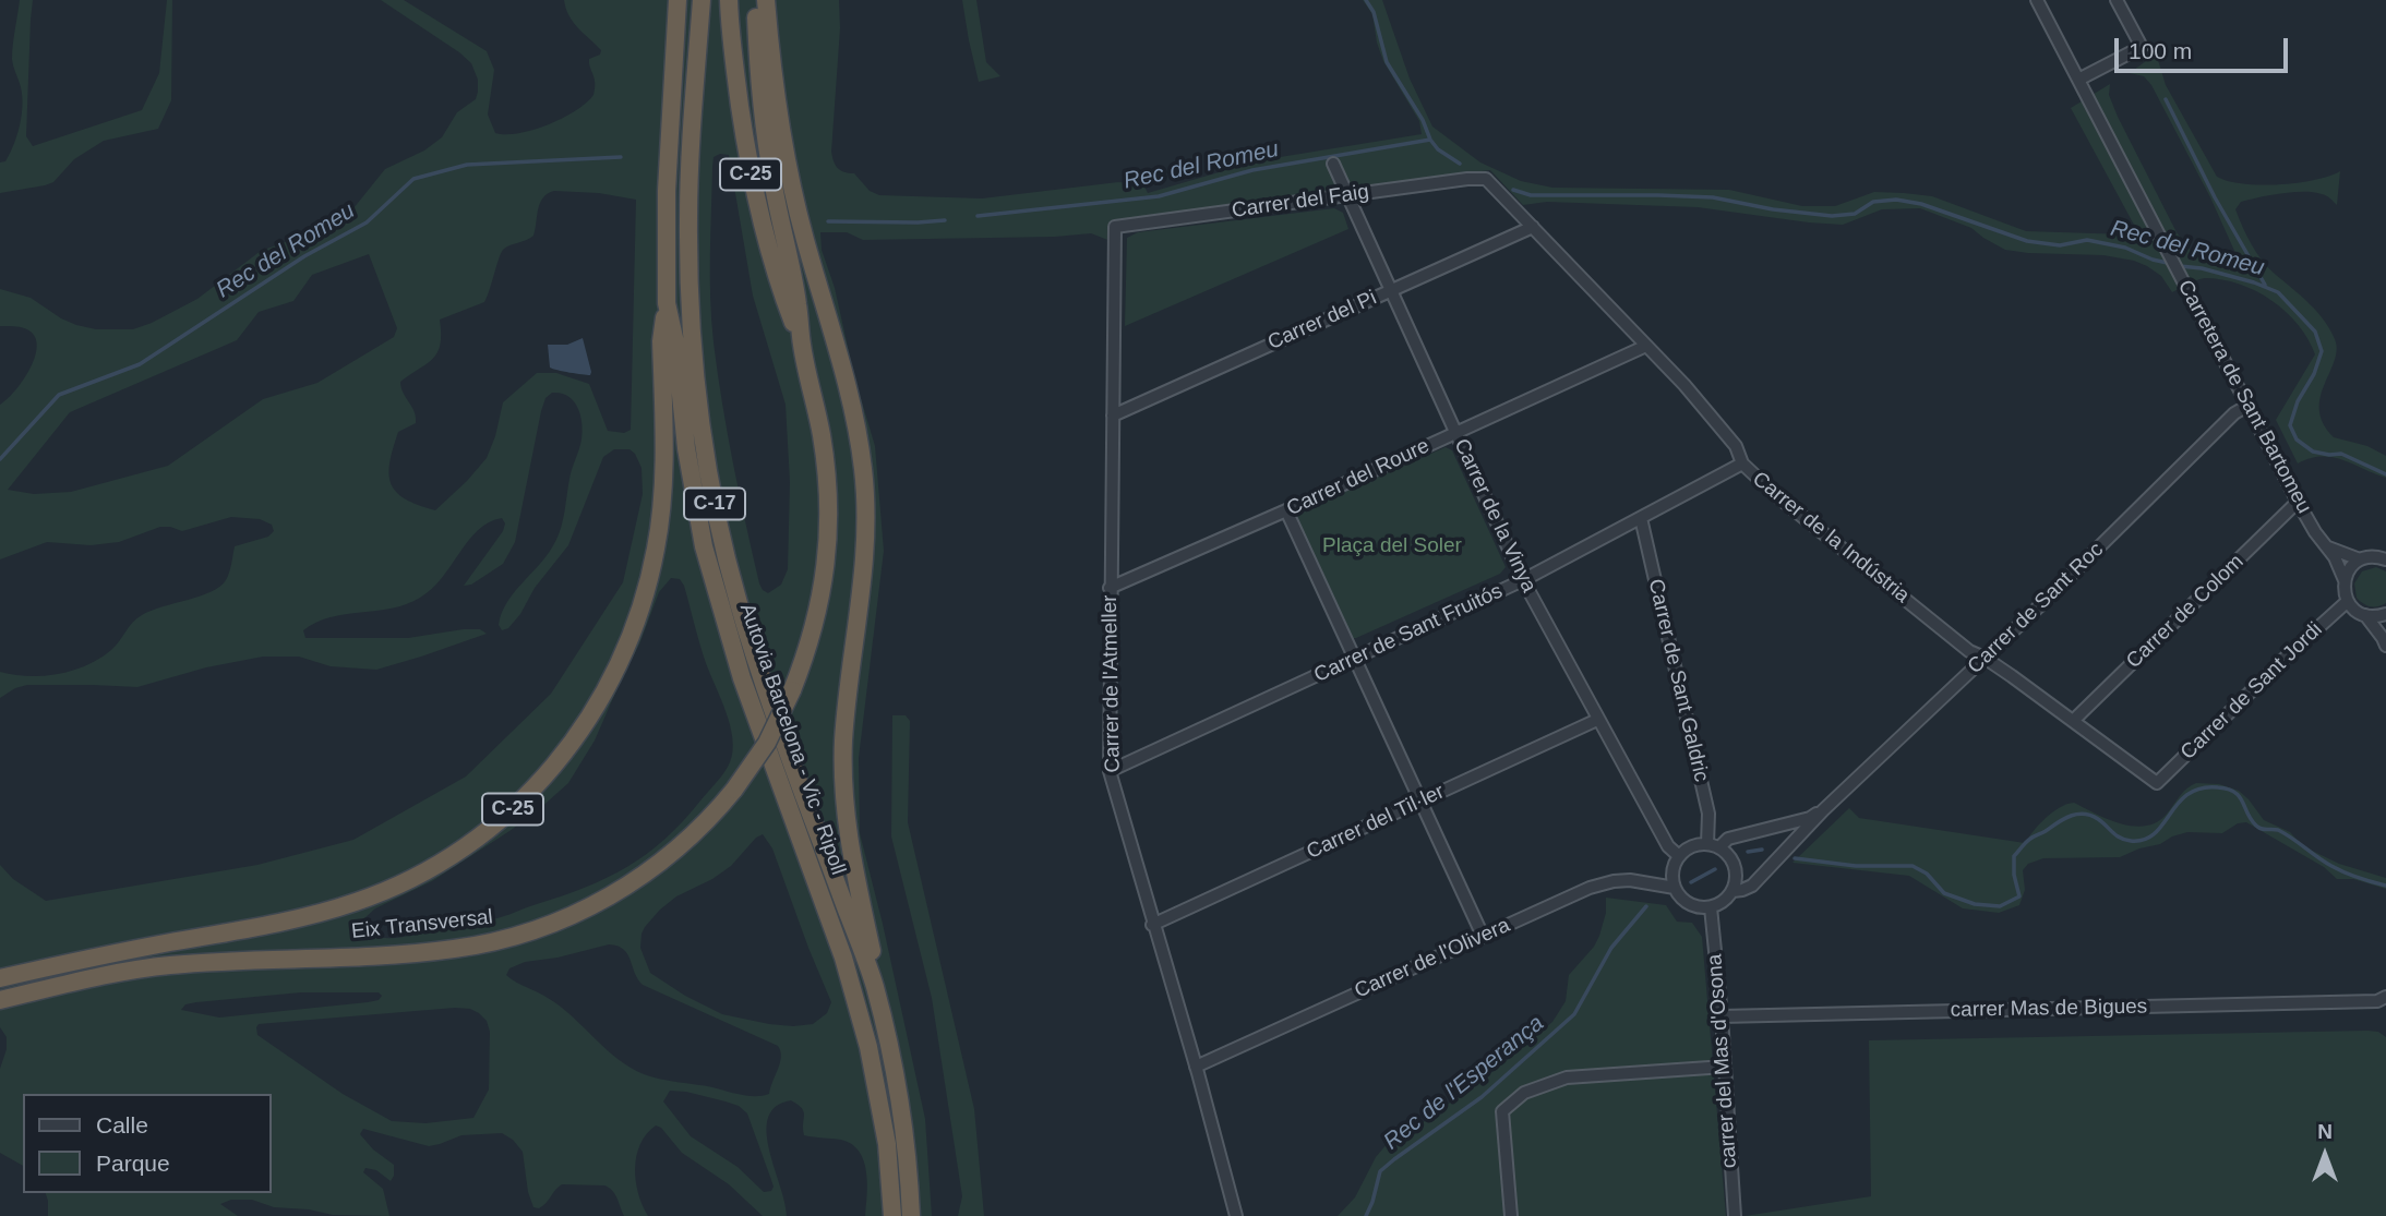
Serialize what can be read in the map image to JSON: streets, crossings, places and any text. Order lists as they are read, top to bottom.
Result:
{
  "streets": {
    "highway": [
      "C-25",
      "C-17",
      "Autovia Barcelona - Vic - Ripoll",
      "Eix Transversal"
    ],
    "street": [
      "Carrer del Faig",
      "Carrer del Pi",
      "Carretera de Sant Bartomeu",
      "Carrer del Roure",
      "Carrer de la Vinya",
      "Carrer de la Indústria",
      "Carrer de Sant Roc",
      "Carrer de Colom",
      "Carrer de Sant Fruitós",
      "Carrer de Sant Galdric",
      "Carrer de l'Atmeller",
      "Carrer de Sant Jordi",
      "Carrer del Til·ler",
      "Carrer de l'Olivera",
      "carrer Mas de Bigues",
      "carrer del Mas d'Osona"
    ]
  },
  "crossings": [
    ["C-25", "Autovia Barcelona - Vic - Ripoll"],
    ["C-25", "Eix Transversal"],
    ["Carrer del Faig", "Carrer de la Vinya"],
    ["Carrer del Faig", "Carrer de la Indústria"],
    ["Carrer del Faig", "Carrer de l'Atmeller"],
    ["Carrer del Pi", "Carrer de la Vinya"],
    ["Carrer del Pi", "Carrer de la Indústria"],
    ["Carrer del Pi", "Carrer de l'Atmeller"],
    ["Carretera de Sant Bartomeu", "Carrer de Sant Roc"],
    ["Carretera de Sant Bartomeu", "Carrer de Colom"],
    ["Carretera de Sant Bartomeu", "Carrer de Sant Jordi"],
    ["Carrer del Roure", "Carrer de la Vinya"],
    ["Carrer del Roure", "Carrer de la Indústria"],
    ["Carrer del Roure", "Carrer de l'Atmeller"],
    ["Carrer de la Vinya", "Carrer de Sant Roc"],
    ["Carrer de la Vinya", "Carrer de Sant Fruitós"],
    ["Carrer de la Vinya", "Carrer de Sant Galdric"],
    ["Carrer de la Vinya", "Carrer del Til·ler"],
    ["Carrer de la Vinya", "Carrer de l'Olivera"],
    ["Carrer de la Vinya", "carrer del Mas d'Osona"],
    ["Carrer de la Indústria", "Carrer de Sant Roc"],
    ["Carrer de la Indústria", "Carrer de Colom"],
    ["Carrer de la Indústria", "Carrer de Sant Fruitós"],
    ["Carrer de la Indústria", "Carrer de Sant Jordi"],
    ["Carrer de Sant Roc", "Carrer de Sant Galdric"],
    ["Carrer de Sant Roc", "Carrer de l'Olivera"],
    ["Carrer de Sant Roc", "carrer del Mas d'Osona"],
    ["Carrer de Sant Fruitós", "Carrer de Sant Galdric"],
    ["Carrer de Sant Fruitós", "Carrer de l'Atmeller"],
    ["Carrer de Sant Galdric", "Carrer de l'Olivera"],
    ["Carrer de Sant Galdric", "carrer del Mas d'Osona"],
    ["Carrer de l'Atmeller", "Carrer del Til·ler"],
    ["Carrer de l'Atmeller", "Carrer de l'Olivera"],
    ["Carrer de l'Olivera", "carrer del Mas d'Osona"],
    ["carrer Mas de Bigues", "carrer del Mas d'Osona"]
  ],
  "water": ["Rec del Romeu", "Rec de l'Esperança"],
  "parks": ["Plaça del Soler"],
  "legend": ["Calle", "Parque"],
  "scale_bar": "100 m",
  "north": "top"
}
